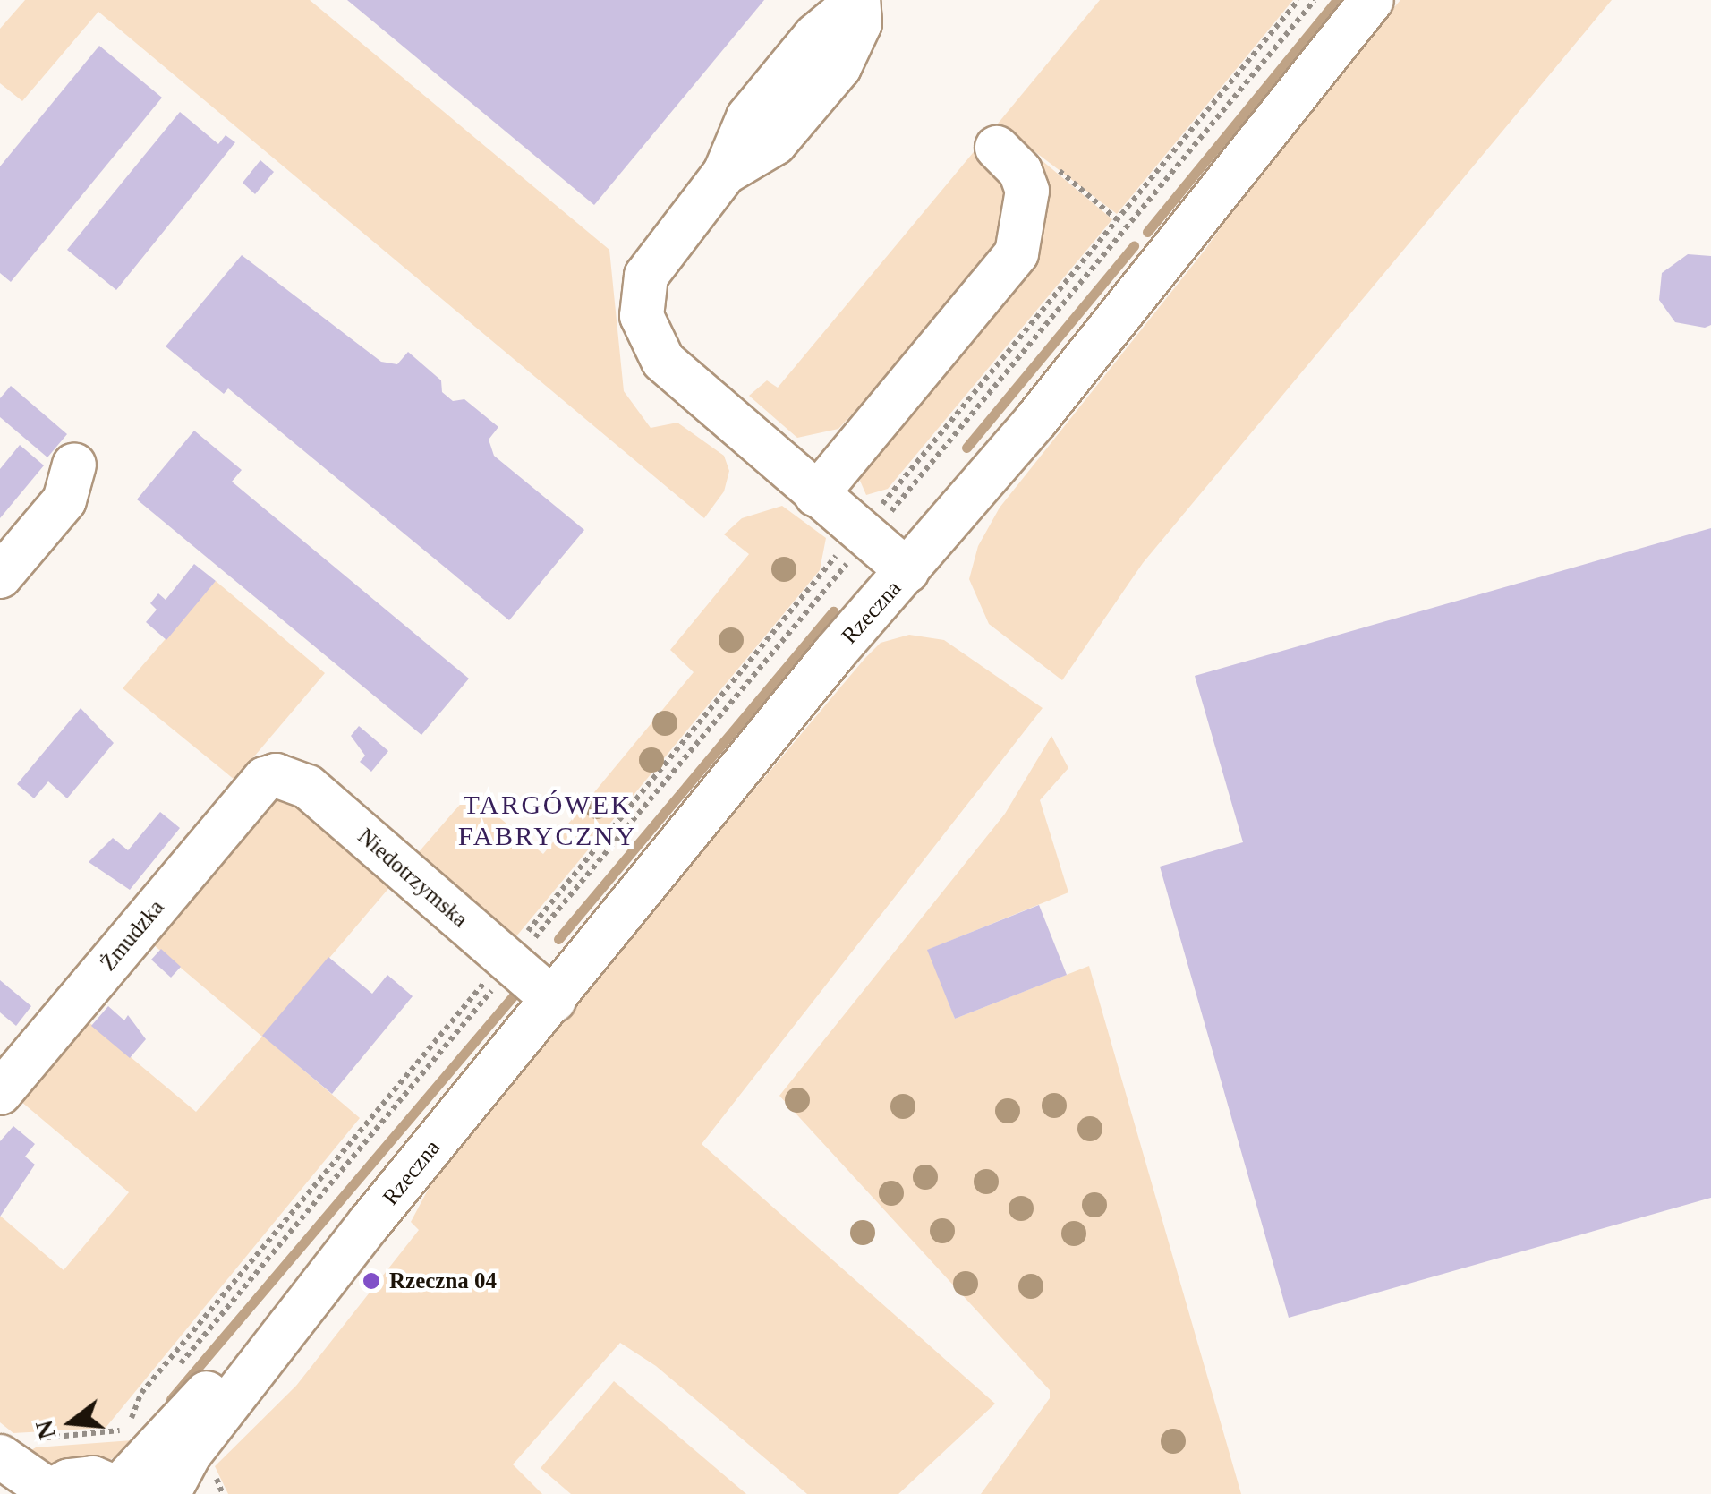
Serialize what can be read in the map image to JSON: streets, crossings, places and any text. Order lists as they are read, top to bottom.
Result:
{
  "streets": {
    "street": ["Rzeczna", "Niedotrzymska", "Żmudzka"]
  },
  "crossings": [
    ["Rzeczna", "Niedotrzymska"],
    ["Niedotrzymska", "Żmudzka"]
  ],
  "districts": ["TARGÓWEK FABRYCZNY"],
  "places": ["Rzeczna 04"],
  "north": "left"
}
